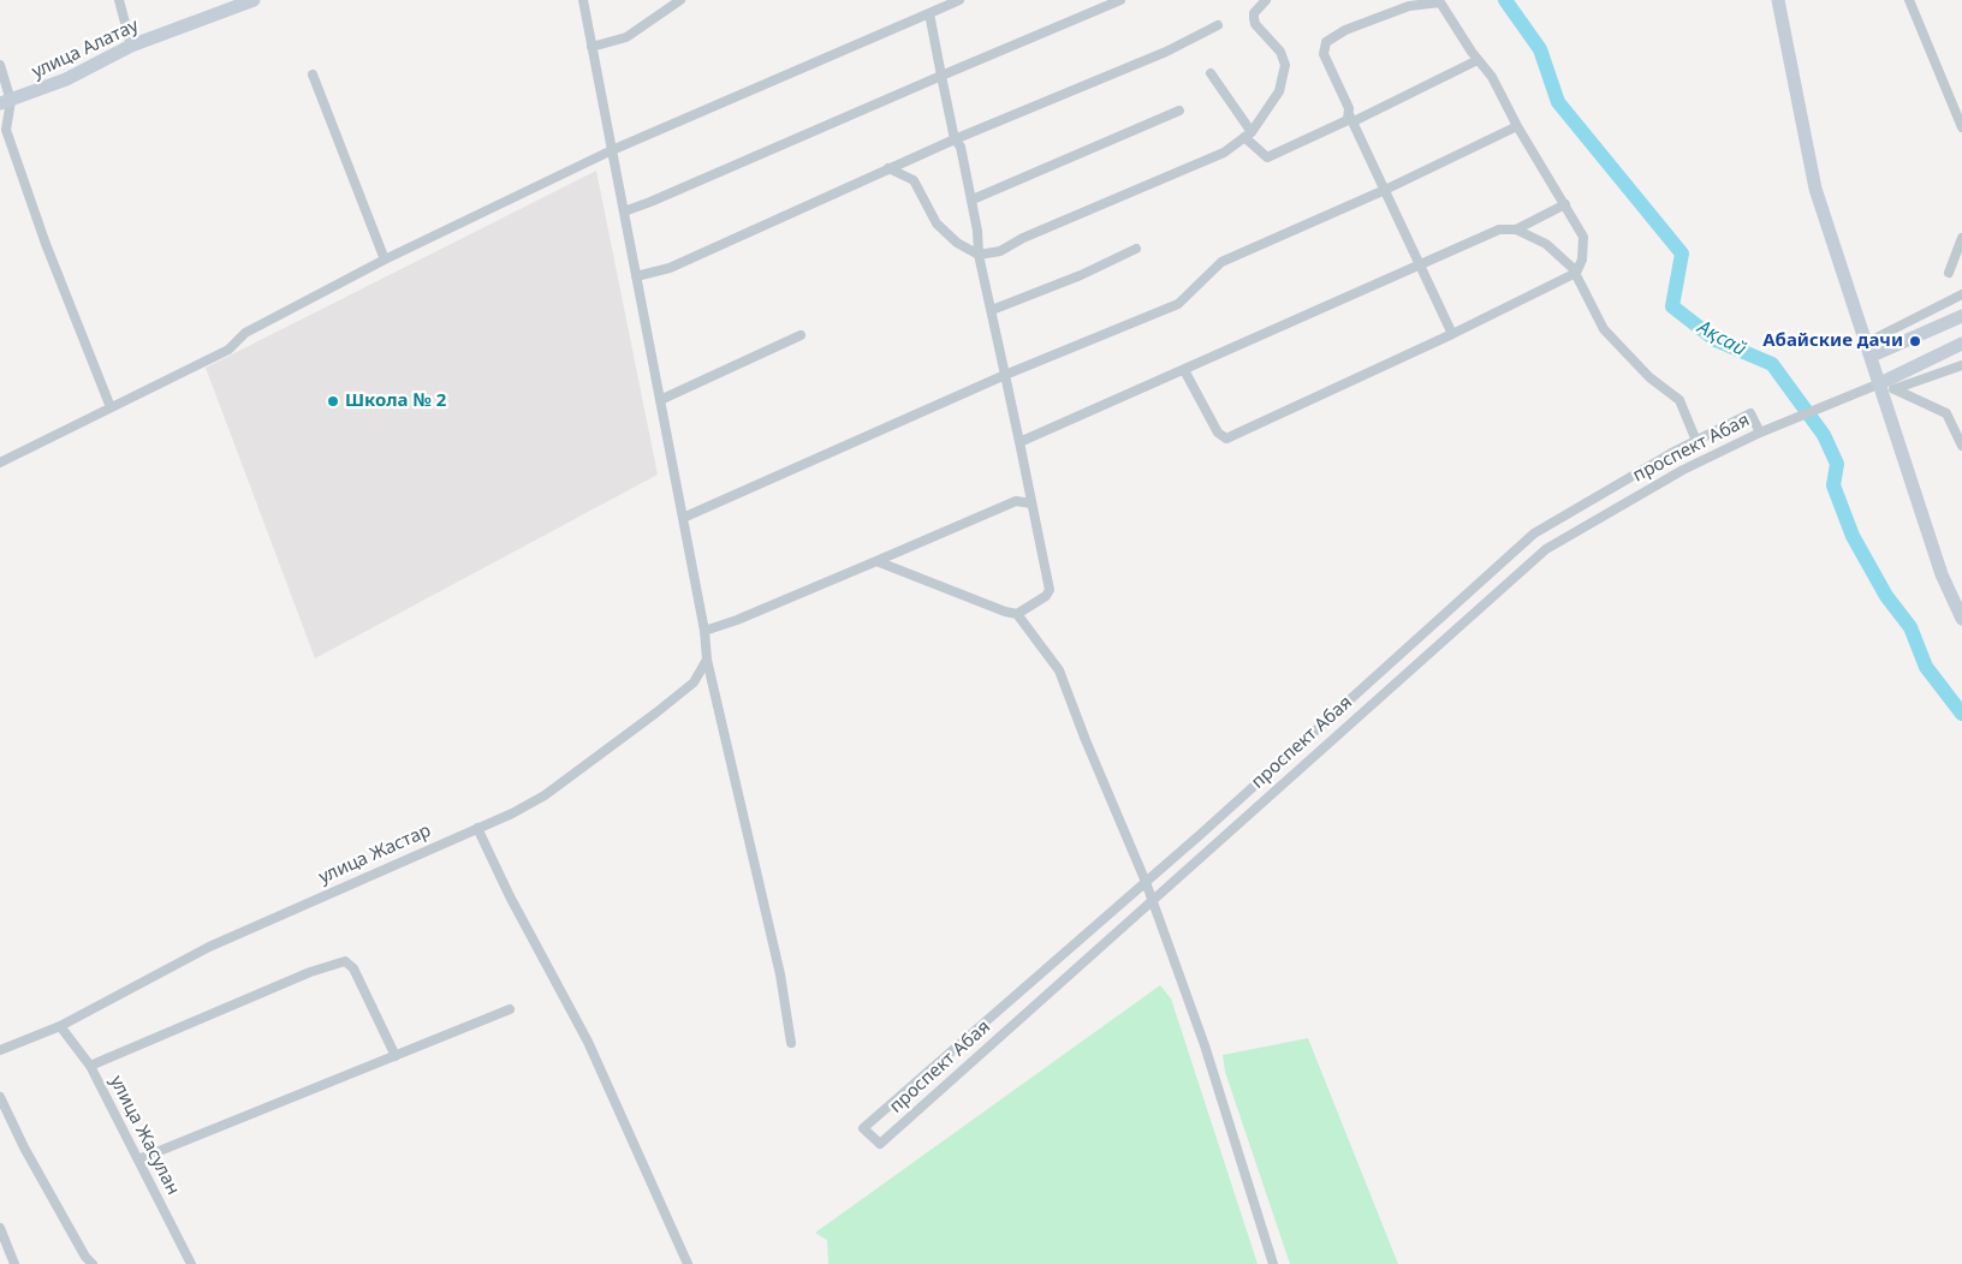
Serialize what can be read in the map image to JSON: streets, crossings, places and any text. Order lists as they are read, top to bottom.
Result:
{
  "streets": {
    "main road": ["улица Алатау", "проспект Абая"],
    "street": ["улица Жастар", "улица Жасулан"]
  },
  "crossings": [
    ["улица Жастар", "улица Жасулан"]
  ],
  "water": ["Ақсай"],
  "places": ["Абайские дачи", "Школа № 2"]
}
